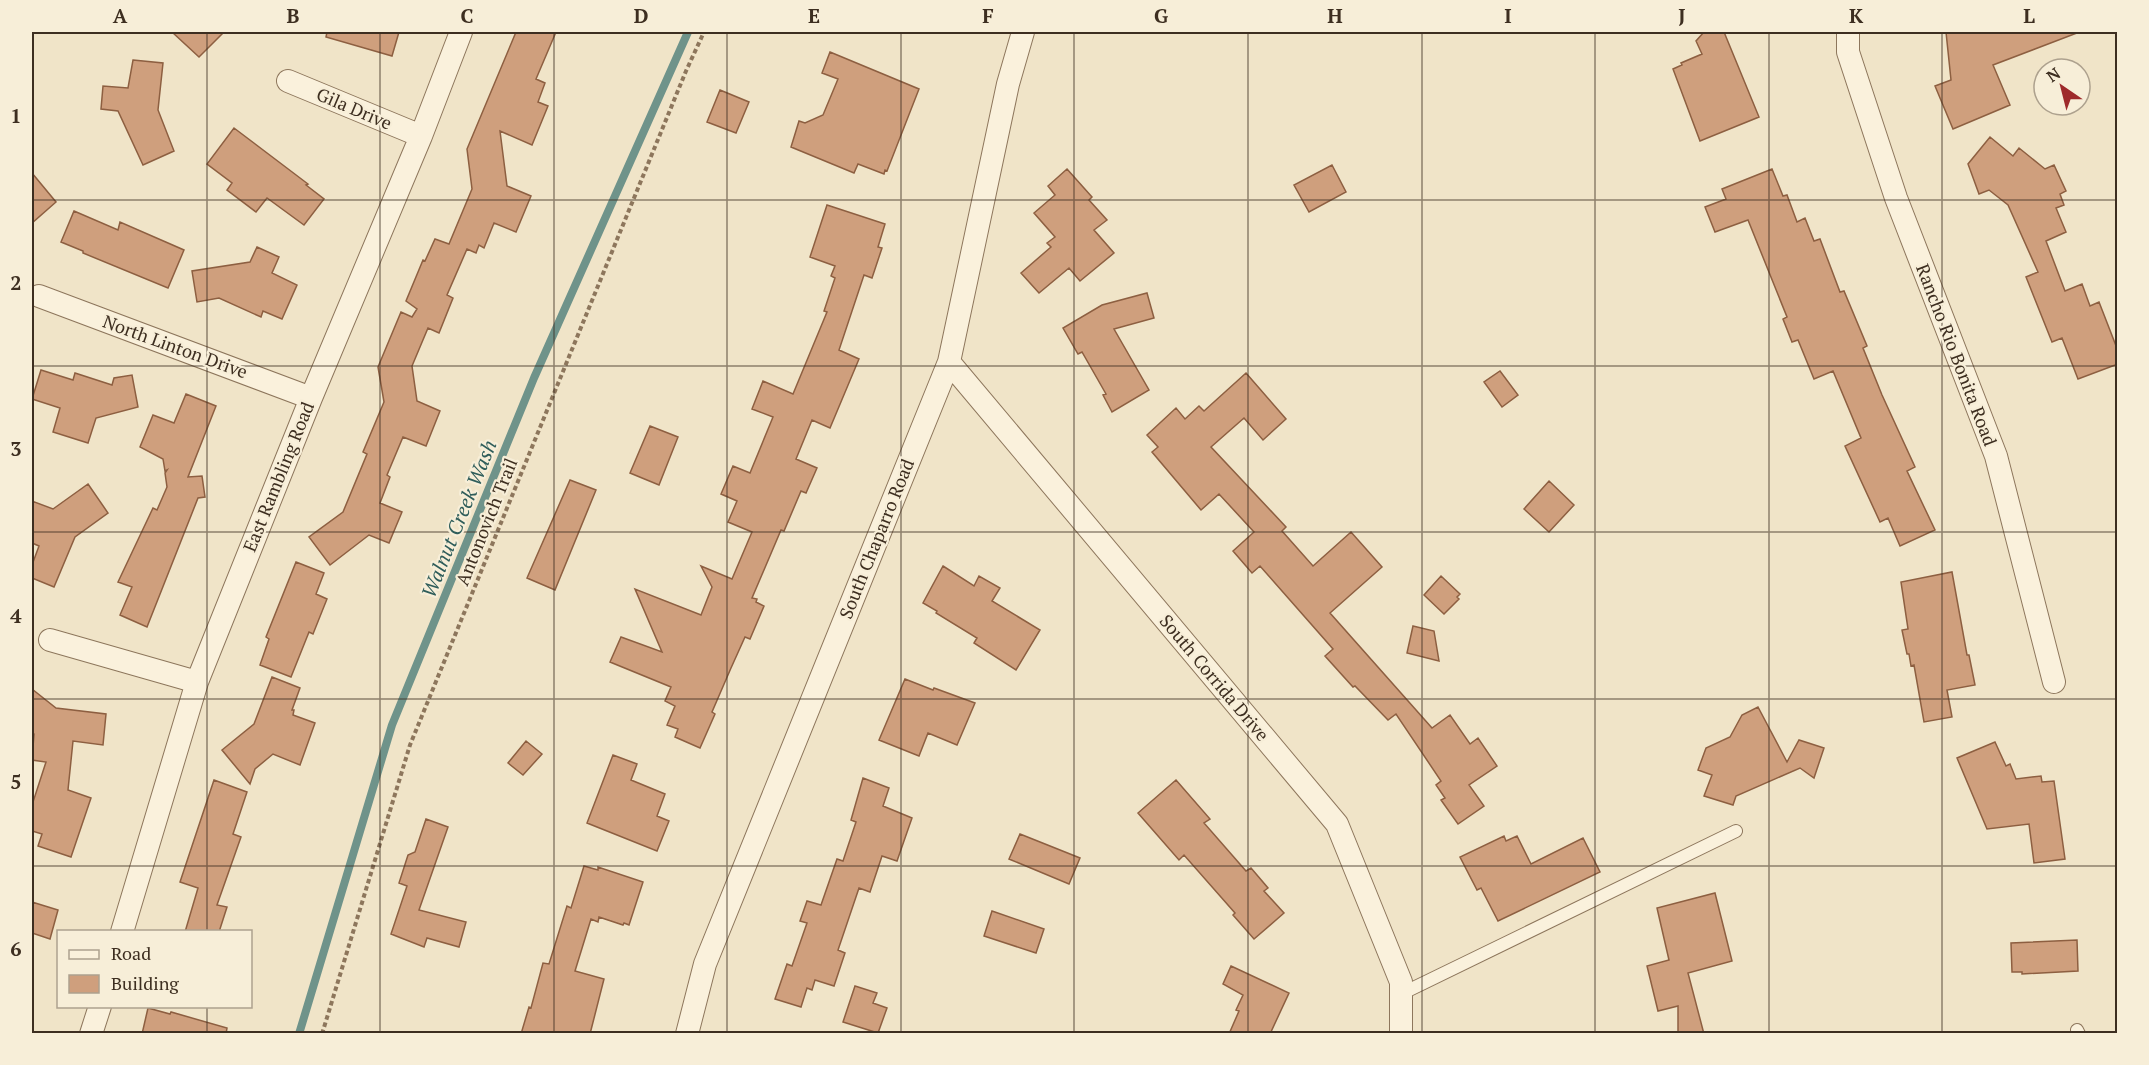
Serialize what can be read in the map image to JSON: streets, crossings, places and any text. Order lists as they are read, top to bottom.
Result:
{
  "streets": {
    "street": [
      "Gila Drive",
      "North Linton Drive",
      "Rancho Rio Bonita Road",
      "East Rambling Road",
      "South Chaparro Road",
      "South Corrida Drive"
    ],
    "path": ["Antonovich Trail"]
  },
  "crossings": [
    ["Gila Drive", "East Rambling Road"],
    ["North Linton Drive", "East Rambling Road"],
    ["South Chaparro Road", "South Corrida Drive"]
  ],
  "water": ["Walnut Creek Wash"],
  "legend": ["Road", "Building"],
  "north": "top left",
  "grid": {
    "columns": [
      "A",
      "B",
      "C",
      "D",
      "E",
      "F",
      "G",
      "H",
      "I",
      "J",
      "K",
      "L"
    ],
    "rows": [
      "1",
      "2",
      "3",
      "4",
      "5",
      "6"
    ]
  }
}
